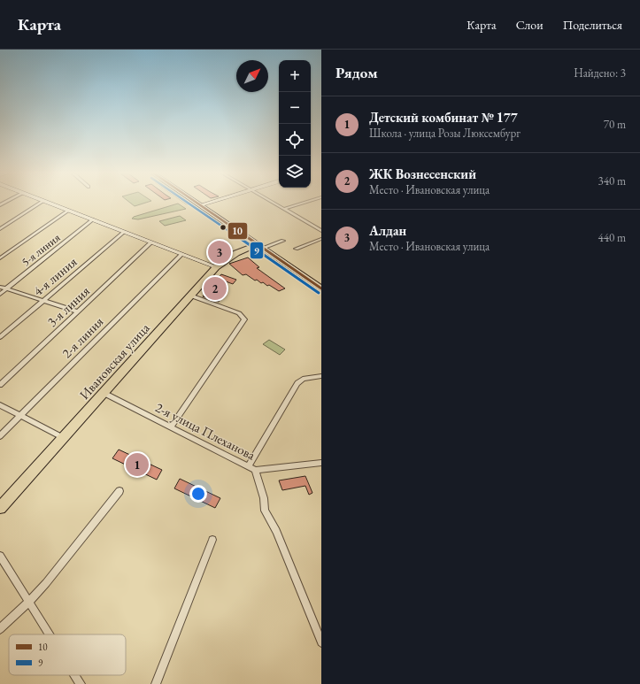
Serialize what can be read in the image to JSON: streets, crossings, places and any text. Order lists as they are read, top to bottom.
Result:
{
  "streets": {
    "main road": ["Ивановская улица"],
    "street": [
      "5-я линия",
      "4-я линия",
      "3-я линия",
      "2-я линия",
      "2-я улица Плеханова"
    ]
  },
  "crossings": [
    ["Ивановская улица", "2-я улица Плеханова"]
  ],
  "lines": ["transit line 10", "transit line 9"],
  "legend": ["10", "9"],
  "north": "top right",
  "page": {
    "header": "Карта",
    "nav": ["Карта", "Слои", "Поделиться"],
    "heading": ["Рядом", "Найдено: 3"],
    "map_buttons": ["+", "−"],
    "list": [
      {
        "mark": "1",
        "name": "Детский комбинат № 177",
        "note": "Школа · улица Розы Люксембург",
        "value": "70 m"
      },
      {
        "mark": "2",
        "name": "ЖК Вознесенский",
        "note": "Место · Ивановская улица",
        "value": "340 m"
      },
      {
        "mark": "3",
        "name": "Алдан",
        "note": "Место · Ивановская улица",
        "value": "440 m"
      }
    ],
    "pins": ["3", "2", "1"]
  }
}
